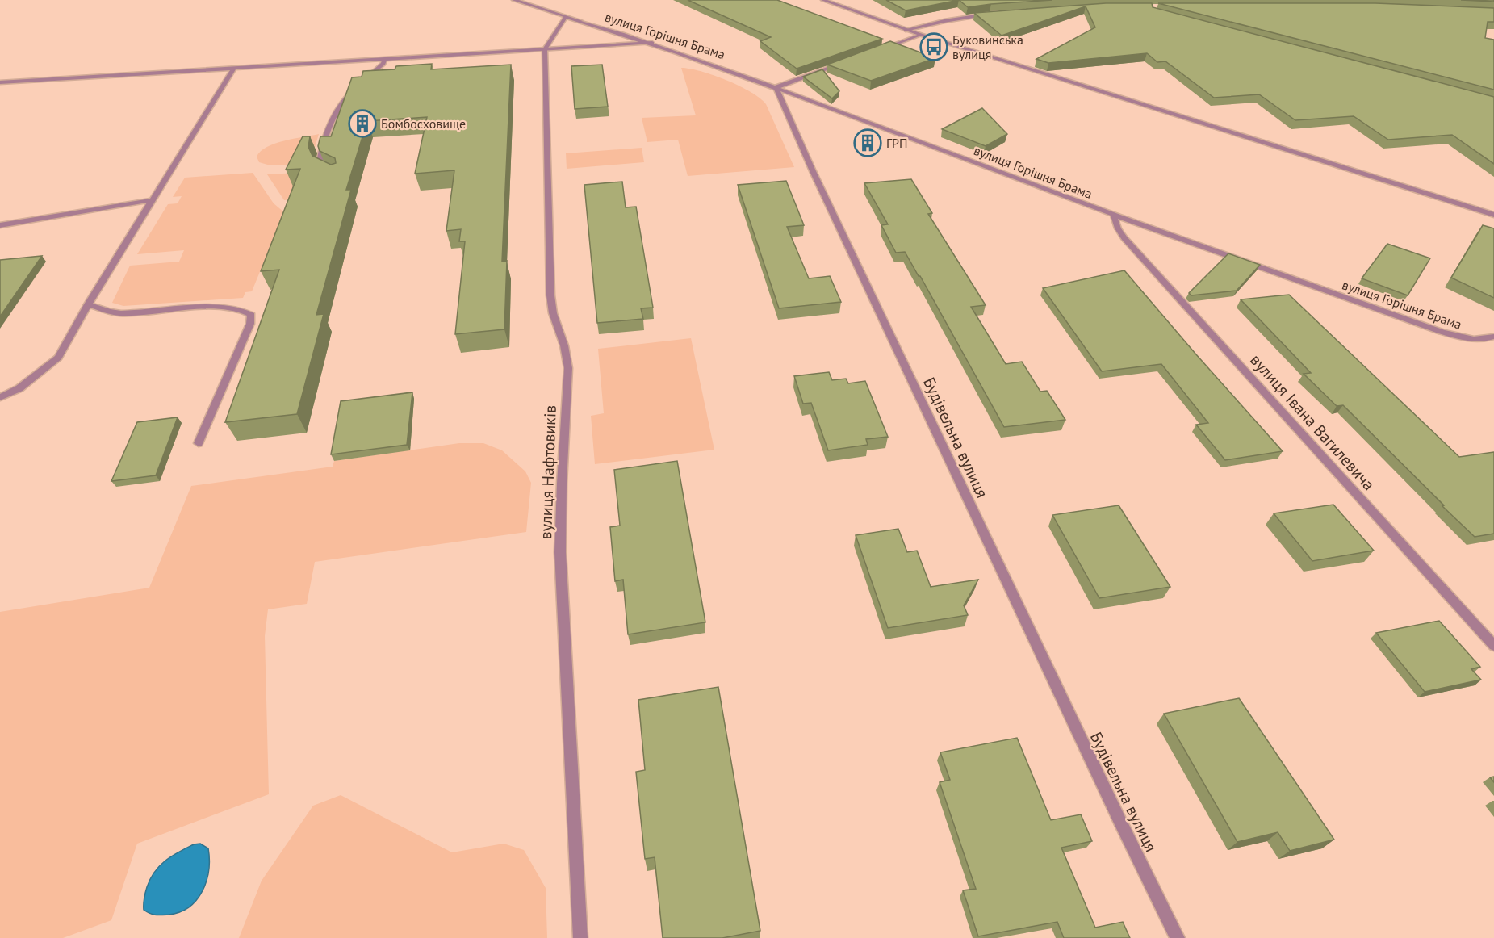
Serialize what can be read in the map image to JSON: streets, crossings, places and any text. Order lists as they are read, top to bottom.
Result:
{
  "streets": {
    "street": [
      "вулиця Горішня Брама",
      "вулиця Івана Вагилевича",
      "Будівельна вулиця",
      "вулиця Нафтовиків"
    ]
  },
  "crossings": [
    ["вулиця Горішня Брама", "вулиця Івана Вагилевича"],
    ["вулиця Горішня Брама", "Будівельна вулиця"]
  ],
  "places": {
    "bus stop": ["Буковинська вулиця"],
    "building": ["Бомбосховище", "ГРП"]
  }
}
